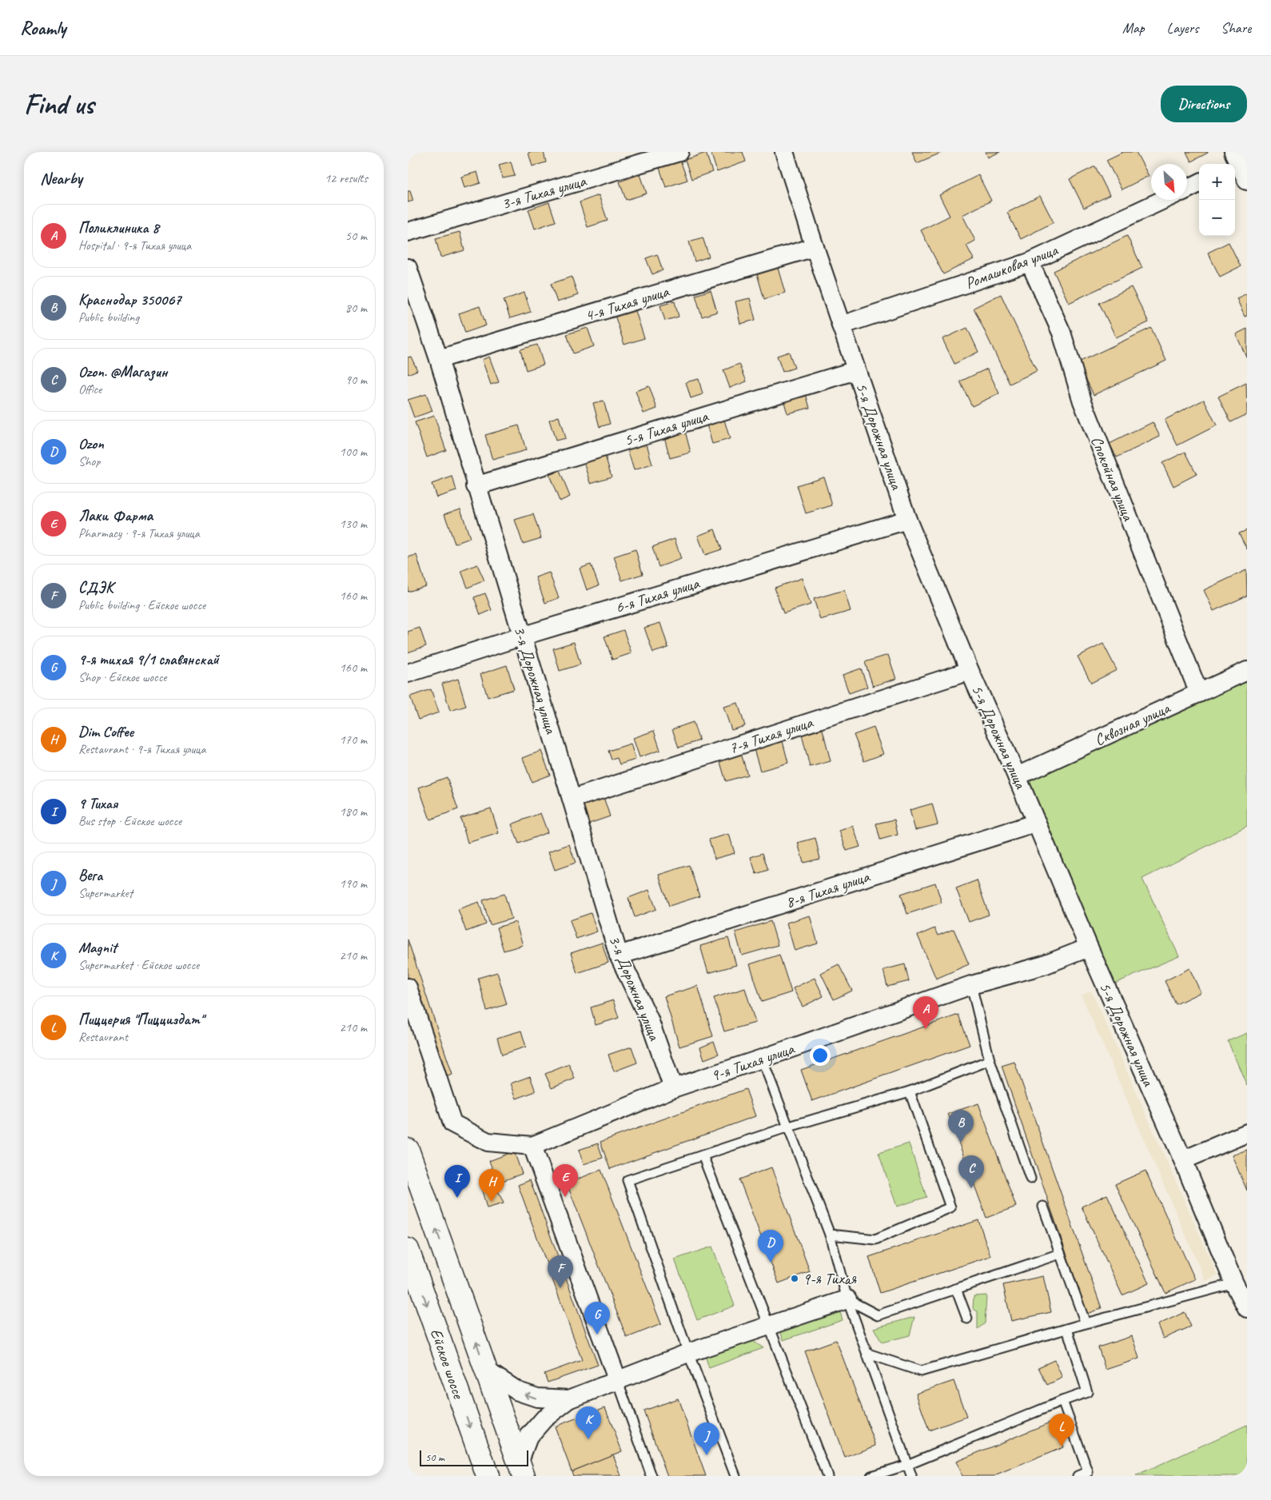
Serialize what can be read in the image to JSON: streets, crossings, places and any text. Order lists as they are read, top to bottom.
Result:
{
  "streets": {
    "main road": ["Ейское шоссе"],
    "street": [
      "3-я Тихая улица",
      "Ромашковая улица",
      "4-я Тихая улица",
      "5-я Тихая улица",
      "5-я Дорожная улица",
      "Спокойная улица",
      "6-я Тихая улица",
      "3-я Дорожная улица",
      "Сквозная улица",
      "7-я Тихая улица",
      "8-я Тихая улица",
      "9-я Тихая улица"
    ]
  },
  "crossings": [
    ["Ромашковая улица", "5-я Дорожная улица"],
    ["Ромашковая улица", "Спокойная улица"],
    ["4-я Тихая улица", "5-я Дорожная улица"],
    ["4-я Тихая улица", "3-я Дорожная улица"],
    ["5-я Тихая улица", "5-я Дорожная улица"],
    ["5-я Тихая улица", "3-я Дорожная улица"],
    ["5-я Дорожная улица", "6-я Тихая улица"],
    ["5-я Дорожная улица", "Сквозная улица"],
    ["5-я Дорожная улица", "7-я Тихая улица"],
    ["5-я Дорожная улица", "8-я Тихая улица"],
    ["5-я Дорожная улица", "9-я Тихая улица"],
    ["Спокойная улица", "Сквозная улица"],
    ["6-я Тихая улица", "3-я Дорожная улица"],
    ["3-я Дорожная улица", "7-я Тихая улица"],
    ["3-я Дорожная улица", "8-я Тихая улица"],
    ["3-я Дорожная улица", "9-я Тихая улица"]
  ],
  "places": ["9-я Тихая"],
  "scale_bar": "50 m",
  "north": "bottom right",
  "page": {
    "header": "Roamly",
    "nav": ["Map", "Layers", "Share"],
    "buttons": "Directions",
    "title": "Find us",
    "heading": ["Nearby", "12 results"],
    "map_buttons": ["+", "−"],
    "list": [
      {
        "mark": "A",
        "name": "Поликлиника 8",
        "note": "Hospital · 9-я Тихая улица",
        "value": "50 m"
      },
      {
        "mark": "B",
        "name": "Краснодар 350067",
        "note": "Public building",
        "value": "80 m"
      },
      {
        "mark": "C",
        "name": "Ozon. @Магазин",
        "note": "Office",
        "value": "90 m"
      },
      {
        "mark": "D",
        "name": "Ozon",
        "note": "Shop",
        "value": "100 m"
      },
      {
        "mark": "E",
        "name": "Лаки Фарма",
        "note": "Pharmacy · 9-я Тихая улица",
        "value": "130 m"
      },
      {
        "mark": "F",
        "name": "СДЭК",
        "note": "Public building · Ейское шоссе",
        "value": "160 m"
      },
      {
        "mark": "G",
        "name": "9-я тихая 9/1 славянскай",
        "note": "Shop · Ейское шоссе",
        "value": "160 m"
      },
      {
        "mark": "H",
        "name": "Dim Coffee",
        "note": "Restaurant · 9-я Тихая улица",
        "value": "170 m"
      },
      {
        "mark": "I",
        "name": "9 Тихая",
        "note": "Bus stop · Ейское шоссе",
        "value": "180 m"
      },
      {
        "mark": "J",
        "name": "Вега",
        "note": "Supermarket",
        "value": "190 m"
      },
      {
        "mark": "K",
        "name": "Magnit",
        "note": "Supermarket · Ейское шоссе",
        "value": "210 m"
      },
      {
        "mark": "L",
        "name": "Пиццерия \"Пицциздат\"",
        "note": "Restaurant",
        "value": "210 m"
      }
    ],
    "pins": [
      "A",
      "B",
      "C",
      "E",
      "I",
      "H",
      "D",
      "F",
      "G",
      "K",
      "L",
      "J"
    ],
    "scale": "50 m"
  }
}
